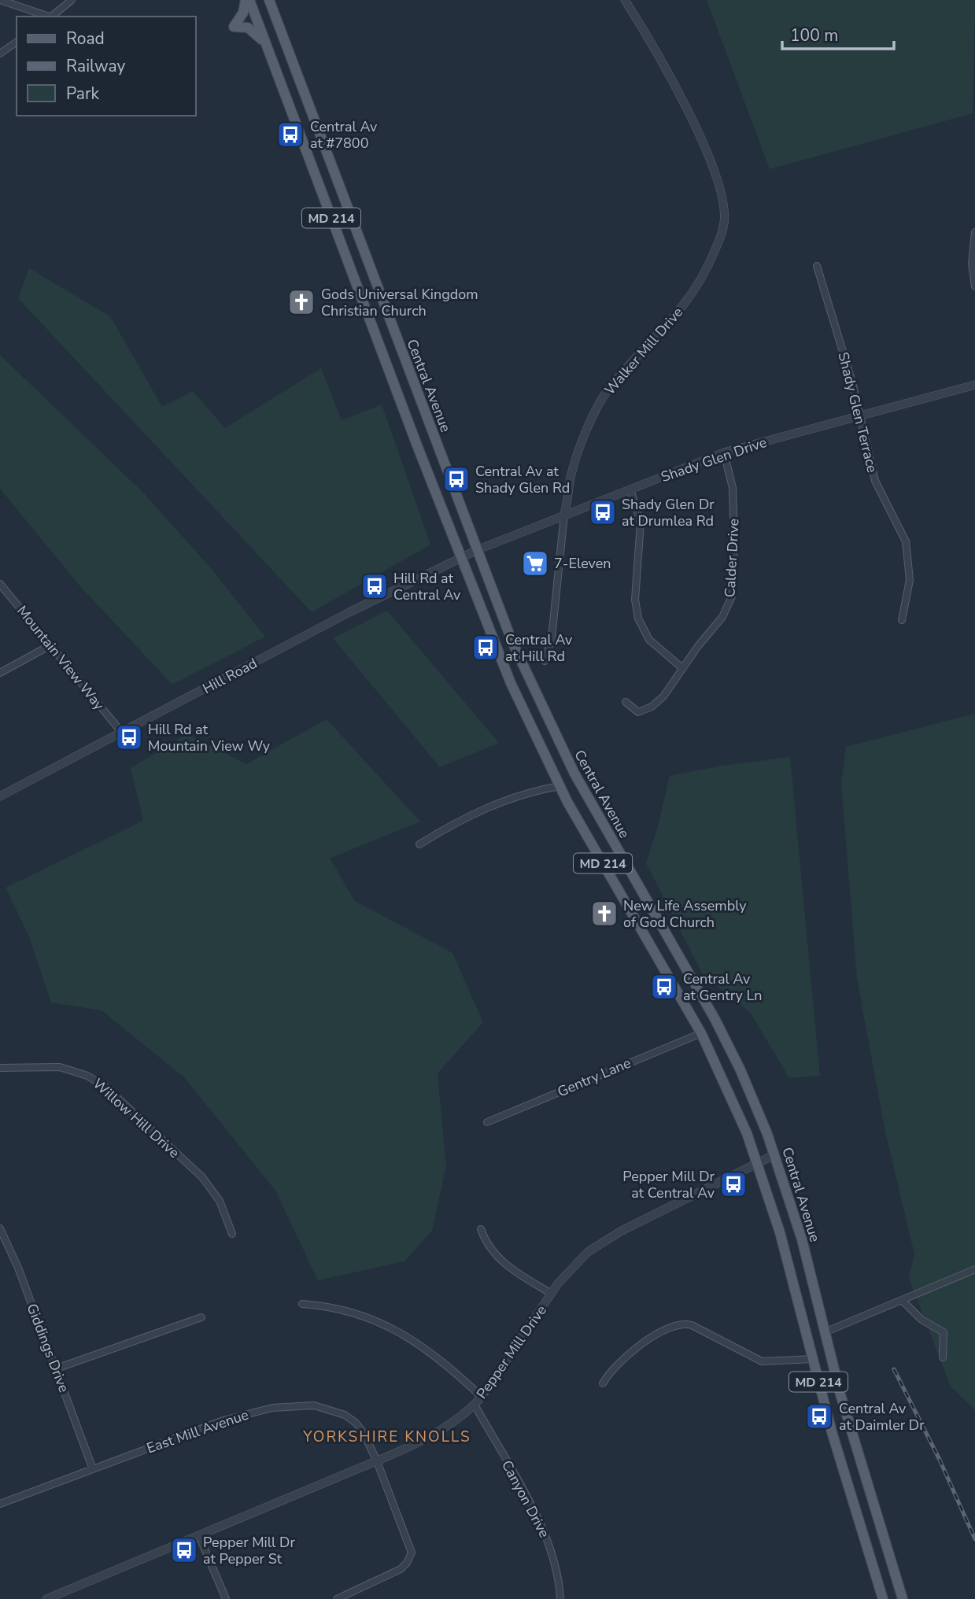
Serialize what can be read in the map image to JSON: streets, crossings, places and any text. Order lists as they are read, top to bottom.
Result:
{
  "streets": {
    "main road": ["MD 214", "Central Avenue"],
    "street": [
      "Walker Mill Drive",
      "Shady Glen Terrace",
      "Shady Glen Drive",
      "Calder Drive",
      "Mountain View Way",
      "Hill Road",
      "Gentry Lane",
      "Willow Hill Drive",
      "Giddings Drive",
      "Pepper Mill Drive",
      "East Mill Avenue",
      "Canyon Drive"
    ]
  },
  "crossings": [
    ["MD 214", "Shady Glen Drive"],
    ["MD 214", "Hill Road"],
    ["MD 214", "Gentry Lane"],
    ["MD 214", "Pepper Mill Drive"],
    ["Walker Mill Drive", "Shady Glen Drive"],
    ["Central Avenue", "Shady Glen Drive"],
    ["Central Avenue", "Pepper Mill Drive"],
    ["Shady Glen Terrace", "Shady Glen Drive"],
    ["Shady Glen Drive", "Calder Drive"],
    ["Shady Glen Drive", "Hill Road"],
    ["Mountain View Way", "Hill Road"],
    ["Giddings Drive", "East Mill Avenue"],
    ["Pepper Mill Drive", "East Mill Avenue"],
    ["Pepper Mill Drive", "Canyon Drive"]
  ],
  "districts": ["YORKSHIRE KNOLLS"],
  "places": {
    "bus stop": [
      "Central Av at #7800",
      "Central Av at Shady Glen Rd",
      "Shady Glen Dr at Drumlea Rd",
      "Hill Rd at Central Av",
      "Central Av at Hill Rd",
      "Hill Rd at Mountain View Wy",
      "Central Av at Gentry Ln",
      "Pepper Mill Dr at Central Av",
      "Central Av at Daimler Dr",
      "Pepper Mill Dr at Pepper St"
    ],
    "church": ["Gods Universal Kingdom Christian Church", "New Life Assembly of God Church"],
    "supermarket": ["7-Eleven"]
  },
  "legend": ["Road", "Railway", "Park"],
  "scale_bar": "100 m"
}
